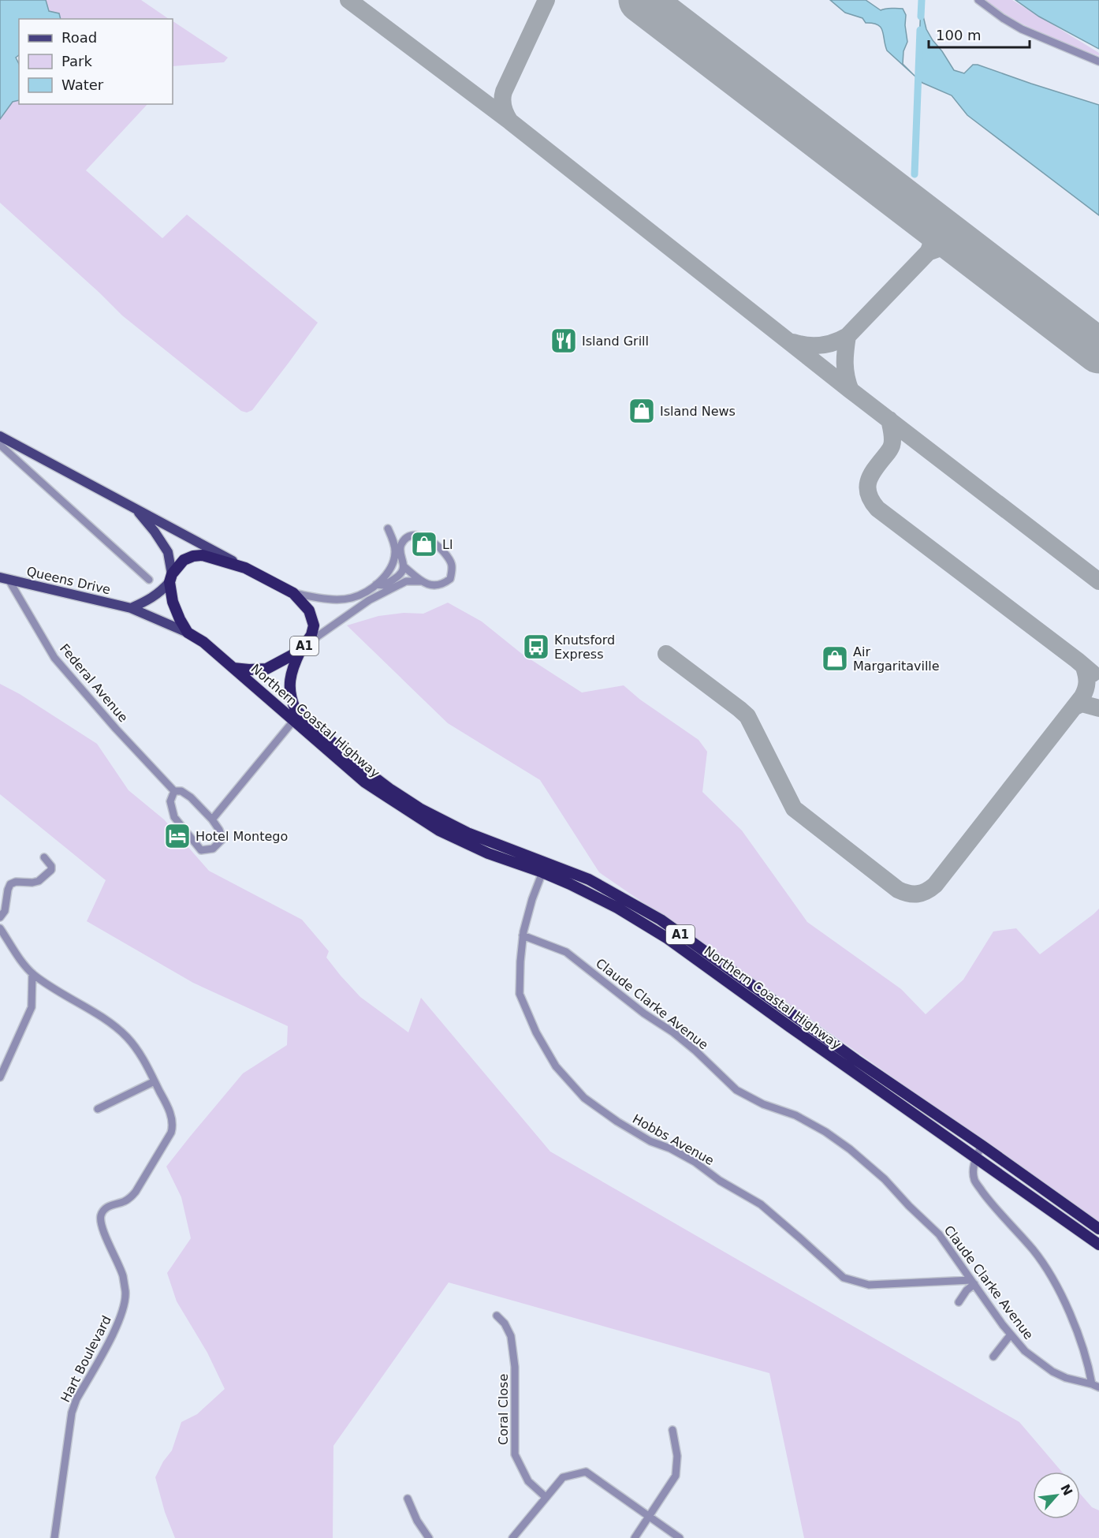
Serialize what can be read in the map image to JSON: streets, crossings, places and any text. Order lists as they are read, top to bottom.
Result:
{
  "streets": {
    "highway": ["A1", "Northern Coastal Highway"],
    "main road": ["Queens Drive"],
    "street": [
      "Federal Avenue",
      "Claude Clarke Avenue",
      "Hobbs Avenue",
      "Hart Boulevard",
      "Coral Close"
    ]
  },
  "crossings": [
    ["Queens Drive", "A1"],
    ["Queens Drive", "Federal Avenue"],
    ["Queens Drive", "Northern Coastal Highway"],
    ["A1", "Northern Coastal Highway"],
    ["Northern Coastal Highway", "Hobbs Avenue"],
    ["Claude Clarke Avenue", "Hobbs Avenue"]
  ],
  "places": {
    "restaurant": ["Island Grill"],
    "shop": ["Island News", "Ll", "Air Margaritaville"],
    "bus stop": ["Knutsford Express"],
    "hotel": ["Hotel Montego"]
  },
  "legend": ["Road", "Park", "Water"],
  "scale_bar": "100 m",
  "north": "top right"
}
